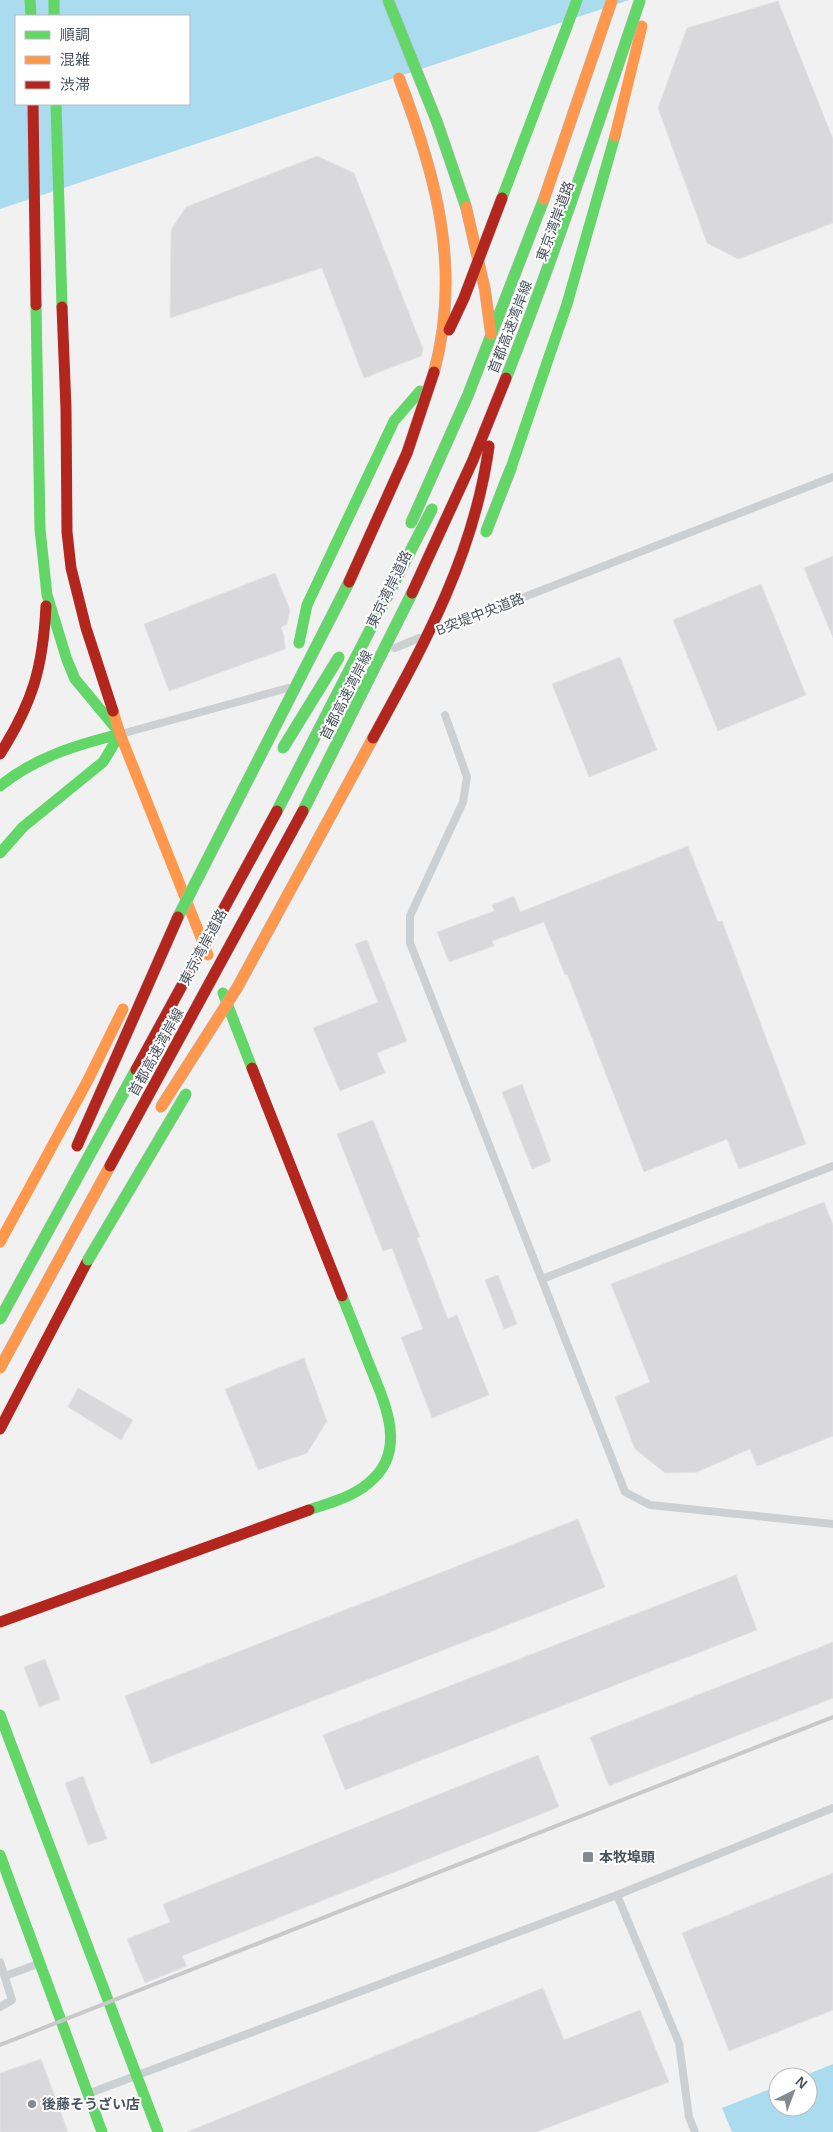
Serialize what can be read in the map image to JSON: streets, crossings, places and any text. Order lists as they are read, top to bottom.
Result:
{
  "streets": {
    "main road": ["東京湾岸道路", "首都高速湾岸線"],
    "lane": ["B突堤中央道路"]
  },
  "places": {
    "transit": ["本牧埠頭"],
    "other": ["後藤そうざい店"]
  },
  "legend": ["順調", "混雑", "渋滞"],
  "north": "top right"
}
